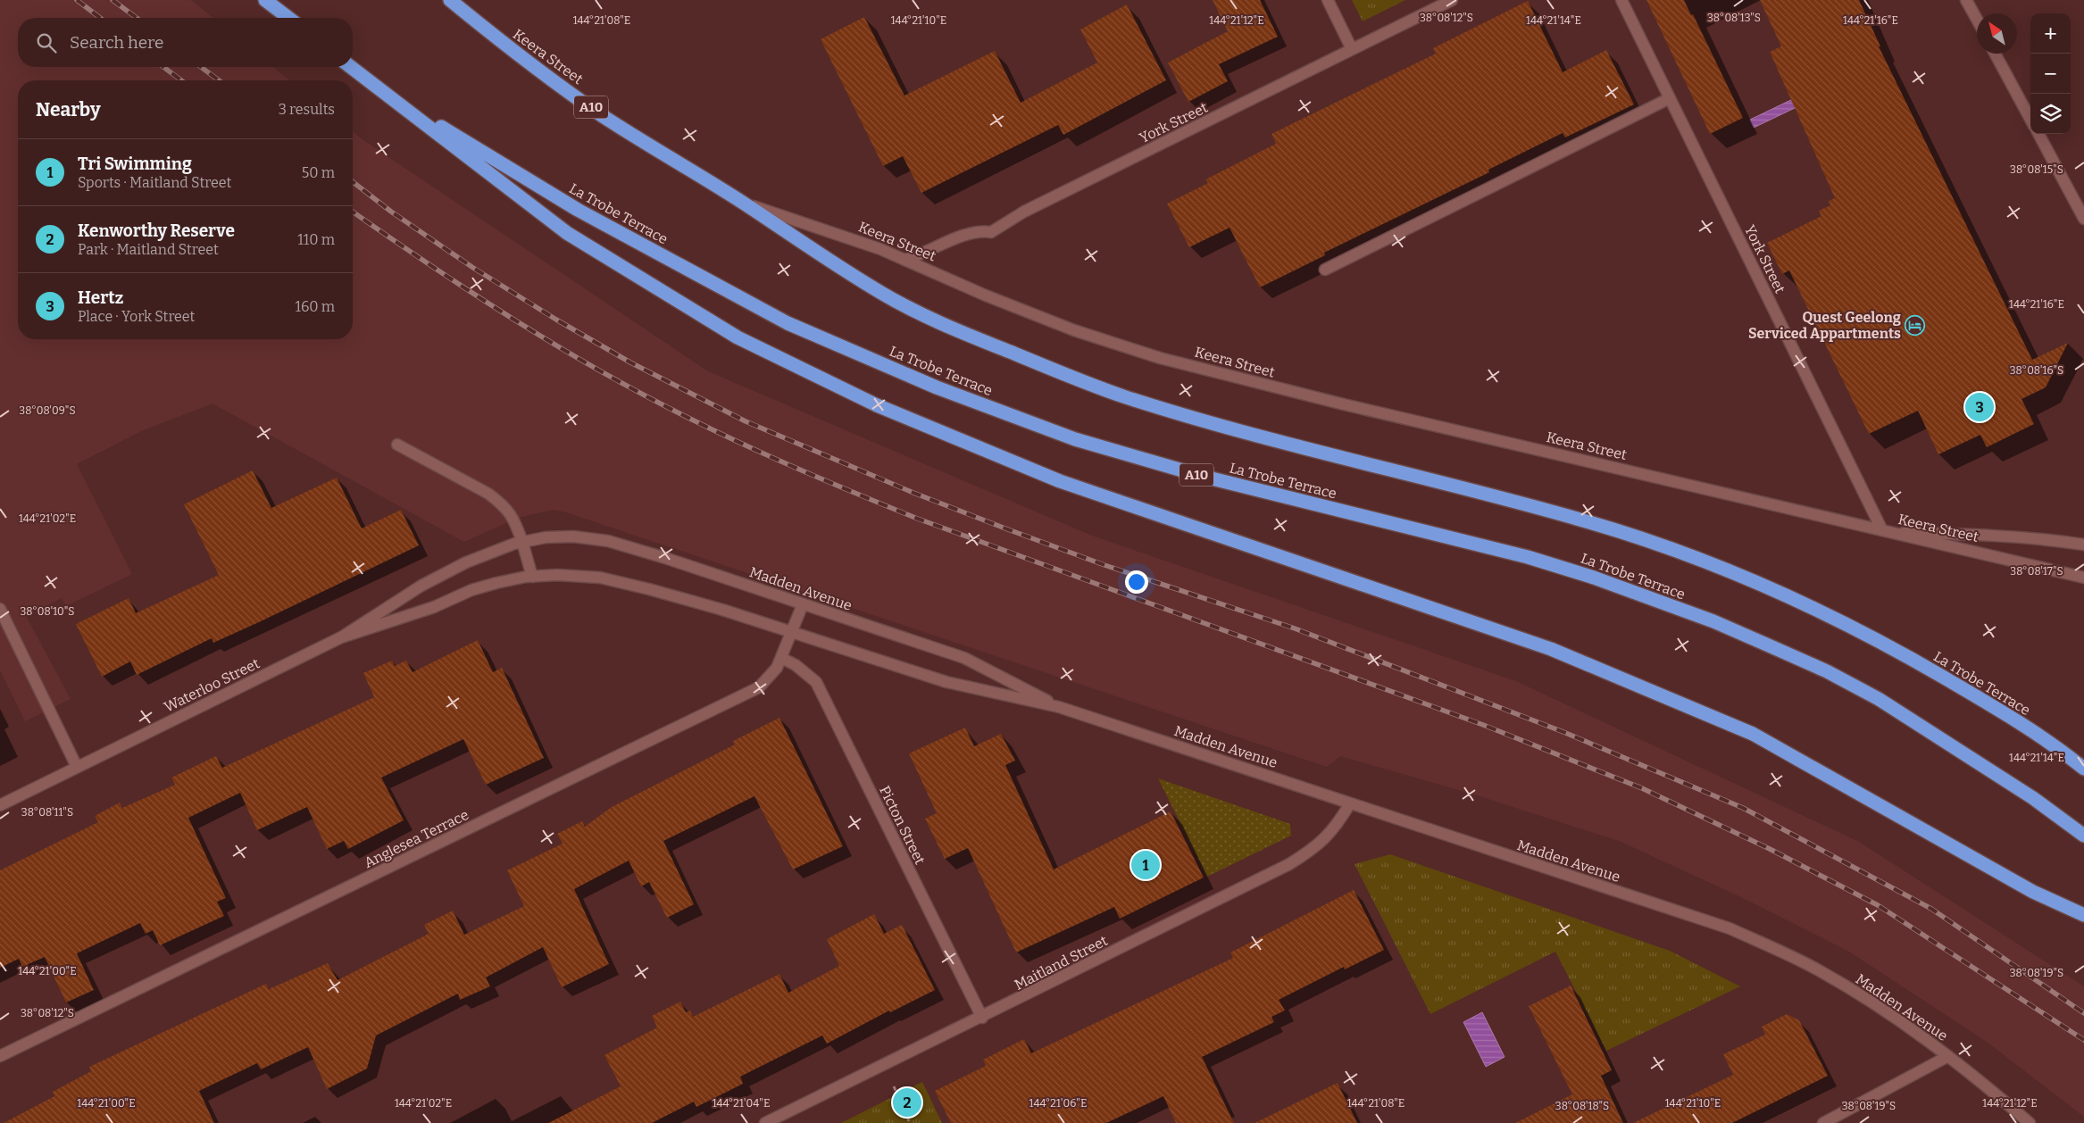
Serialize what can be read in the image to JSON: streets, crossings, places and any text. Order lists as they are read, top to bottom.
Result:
{
  "streets": {
    "highway": ["Keera Street", "A10", "La Trobe Terrace"],
    "street": [
      "York Street",
      "Madden Avenue",
      "Waterloo Street",
      "Picton Street",
      "Anglesea Terrace",
      "Maitland Street"
    ]
  },
  "crossings": [
    ["Keera Street", "York Street"],
    ["Keera Street", "La Trobe Terrace"],
    ["A10", "La Trobe Terrace"],
    ["Madden Avenue", "Waterloo Street"],
    ["Madden Avenue", "Anglesea Terrace"],
    ["Madden Avenue", "Maitland Street"],
    ["Picton Street", "Anglesea Terrace"],
    ["Picton Street", "Maitland Street"]
  ],
  "places": {
    "hotel": ["Quest Geelong Serviced Appartments"]
  },
  "north": "top left",
  "page": {
    "map_buttons": ["+", "−"],
    "search": "Search here",
    "heading": ["Nearby", "3 results"],
    "list": [
      {
        "mark": "1",
        "name": "Tri Swimming",
        "note": "Sports · Maitland Street",
        "value": "50 m"
      },
      {
        "mark": "2",
        "name": "Kenworthy Reserve",
        "note": "Park · Maitland Street",
        "value": "110 m"
      },
      {
        "mark": "3",
        "name": "Hertz",
        "note": "Place · York Street",
        "value": "160 m"
      }
    ],
    "pins": ["3", "1", "2"]
  },
  "coordinates": [
    "38°08'12\"S",
    "38°08'13\"S",
    "144°21'14\"E",
    "144°21'08\"E",
    "144°21'10\"E",
    "144°21'12\"E",
    "144°21'16\"E",
    "38°08'15\"S",
    "38°08'16\"S",
    "38°08'09\"S",
    "144°21'02\"E",
    "38°08'17\"S",
    "38°08'10\"S",
    "38°08'11\"S",
    "144°21'00\"E",
    "38°08'19\"S",
    "144°21'04\"E",
    "144°21'06\"E",
    "38°08'18\"S"
  ]
}
